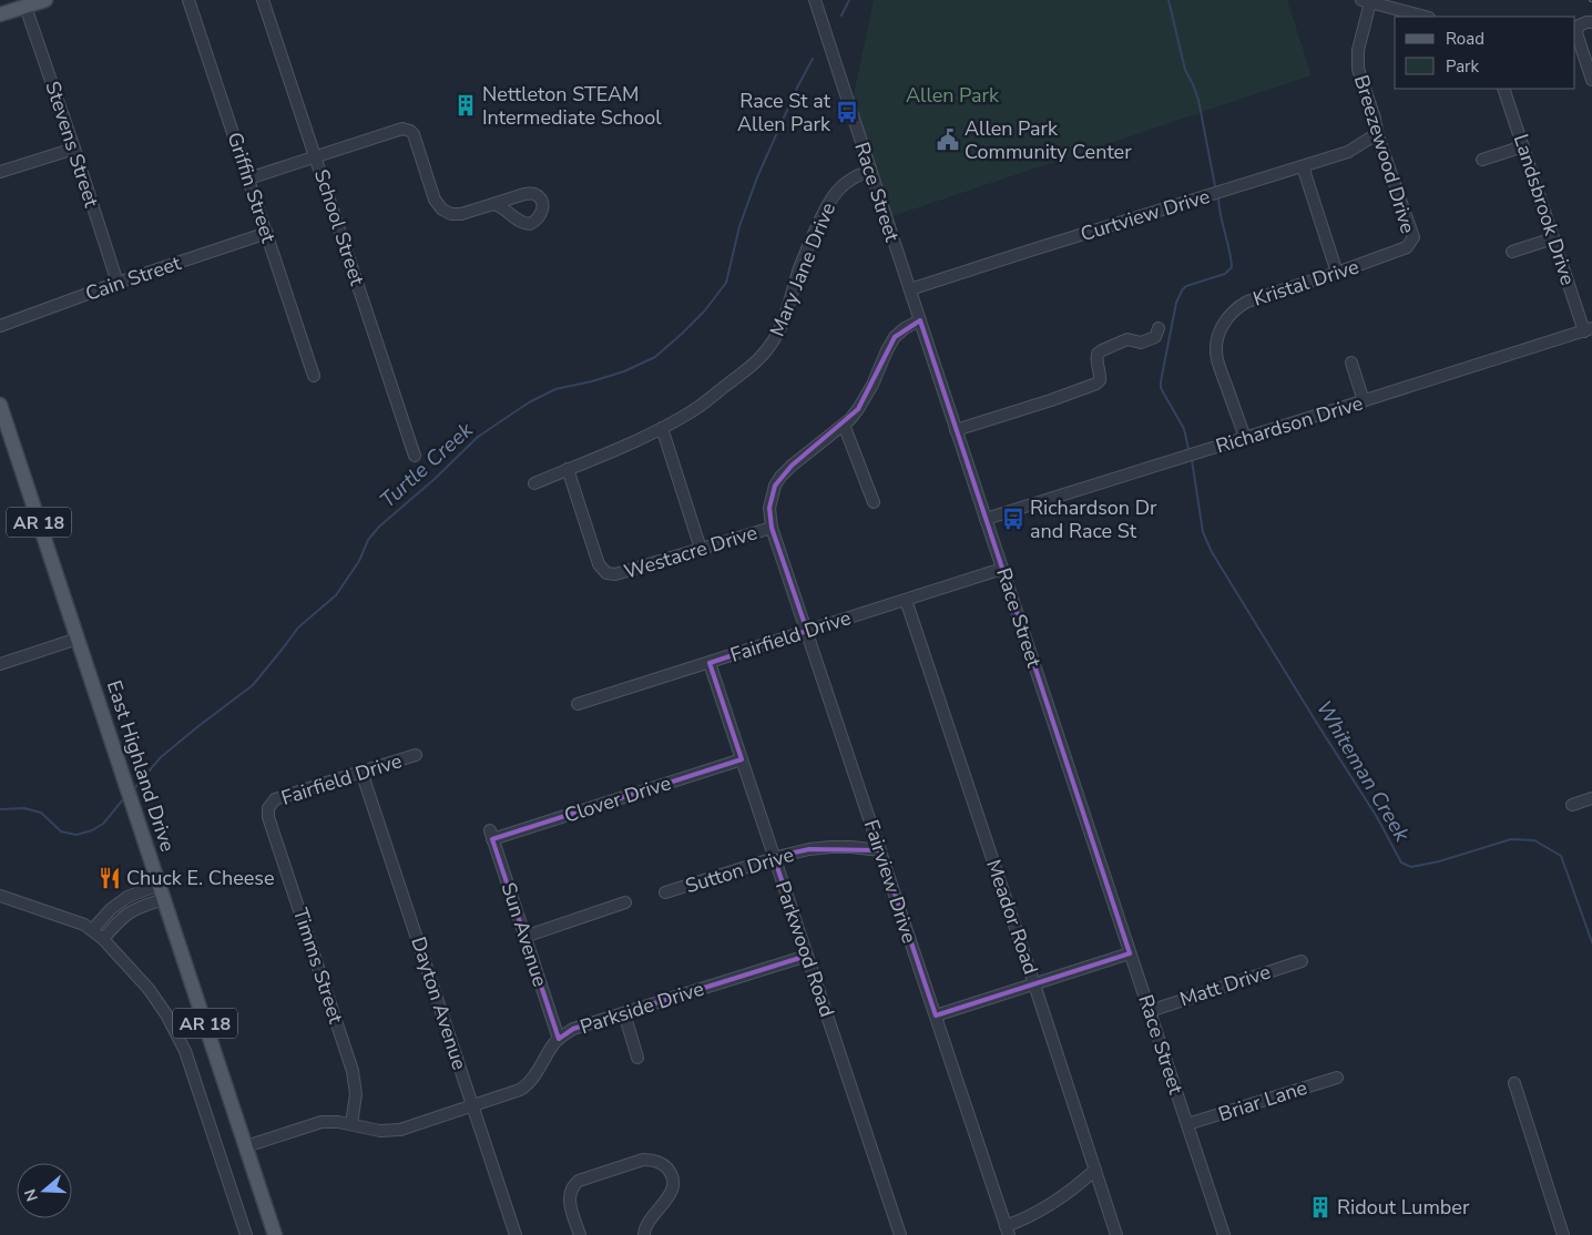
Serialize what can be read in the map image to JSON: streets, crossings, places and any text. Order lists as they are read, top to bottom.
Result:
{
  "streets": {
    "main road": ["AR 18", "East Highland Drive"],
    "street": [
      "Stevens Street",
      "Breezewood Drive",
      "Griffin Street",
      "Race Street",
      "Landsbrook Drive",
      "Curtview Drive",
      "School Street",
      "Mary Jane Drive",
      "Cain Street",
      "Kristal Drive",
      "Richardson Drive",
      "Westacre Drive",
      "Fairfield Drive",
      "Clover Drive",
      "Sutton Drive",
      "Fairview Drive",
      "Meador Road",
      "Sun Avenue",
      "Parkwood Road",
      "Timms Street",
      "Matt Drive",
      "Dayton Avenue",
      "Parkside Drive",
      "Briar Lane"
    ]
  },
  "crossings": [
    ["Stevens Street", "Cain Street"],
    ["Breezewood Drive", "Curtview Drive"],
    ["Breezewood Drive", "Kristal Drive"],
    ["Griffin Street", "Cain Street"],
    ["Race Street", "Curtview Drive"],
    ["Race Street", "Mary Jane Drive"],
    ["Race Street", "Richardson Drive"],
    ["Race Street", "Westacre Drive"],
    ["Race Street", "Fairfield Drive"],
    ["Race Street", "Matt Drive"],
    ["Race Street", "Briar Lane"],
    ["Landsbrook Drive", "Richardson Drive"],
    ["Mary Jane Drive", "Westacre Drive"],
    ["Kristal Drive", "Richardson Drive"],
    ["Westacre Drive", "Fairview Drive"],
    ["Fairfield Drive", "Fairview Drive"],
    ["Fairfield Drive", "Meador Road"],
    ["Fairfield Drive", "Parkwood Road"],
    ["Fairfield Drive", "Timms Street"],
    ["Fairfield Drive", "Dayton Avenue"],
    ["East Highland Drive", "Parkside Drive"],
    ["Clover Drive", "Sun Avenue"],
    ["Clover Drive", "Parkwood Road"],
    ["Sutton Drive", "Fairview Drive"],
    ["Sutton Drive", "Parkwood Road"],
    ["Sun Avenue", "Parkside Drive"],
    ["Parkwood Road", "Parkside Drive"],
    ["Timms Street", "Parkside Drive"],
    ["Dayton Avenue", "Parkside Drive"]
  ],
  "water": ["Turtle Creek", "Whiteman Creek"],
  "parks": ["Allen Park"],
  "places": {
    "building": ["Nettleton STEAM Intermediate School", "Ridout Lumber"],
    "bus stop": ["Race St at Allen Park", "Richardson Dr and Race St"],
    "public building": ["Allen Park Community Center"],
    "restaurant": ["Chuck E. Cheese"]
  },
  "legend": ["Road", "Park"],
  "north": "left"
}
